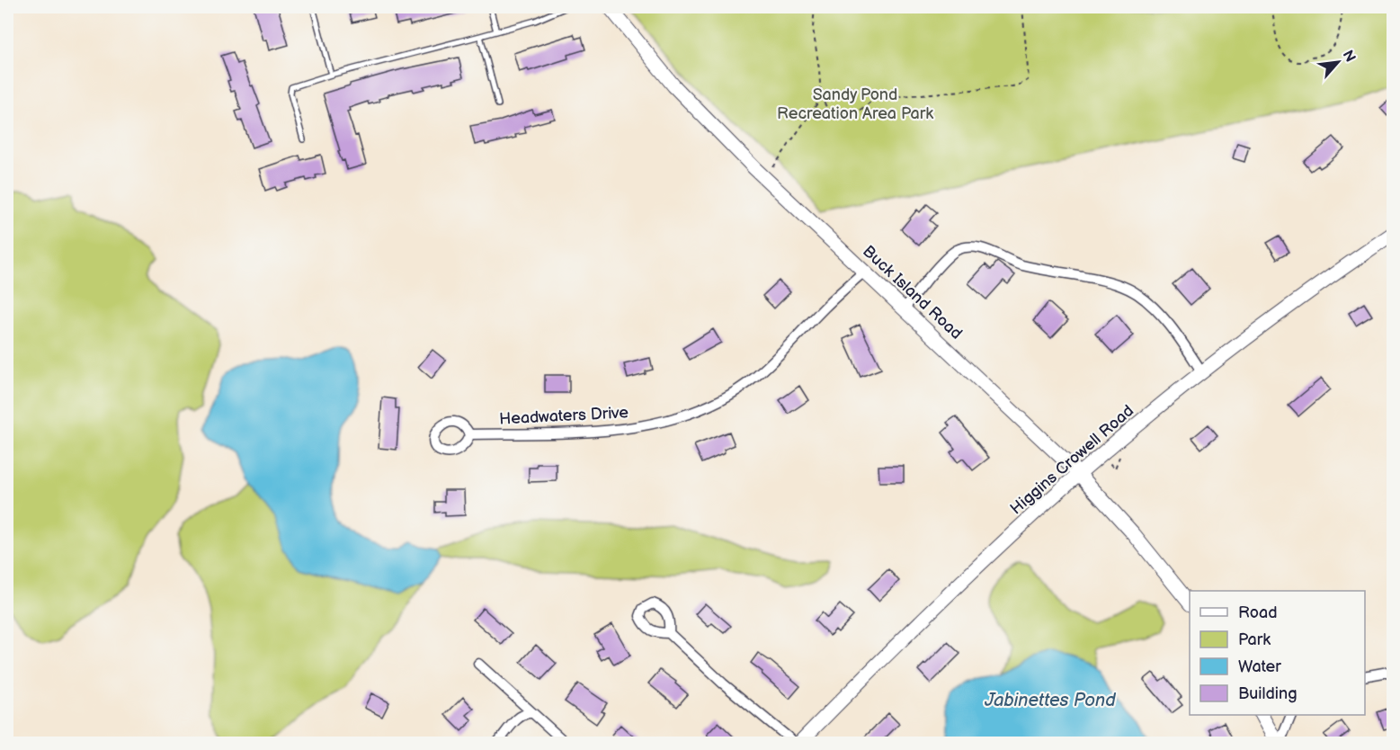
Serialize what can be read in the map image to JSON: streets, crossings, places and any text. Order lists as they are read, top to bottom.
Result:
{
  "streets": {
    "main road": ["Buck Island Road", "Higgins Crowell Road"],
    "street": ["Headwaters Drive"]
  },
  "crossings": [
    ["Buck Island Road", "Headwaters Drive"],
    ["Buck Island Road", "Higgins Crowell Road"]
  ],
  "water": ["Jabinettes Pond"],
  "parks": ["Sandy Pond Recreation Area Park"],
  "legend": [
    "Road",
    "Park",
    "Water",
    "Building"
  ],
  "north": "top right"
}
